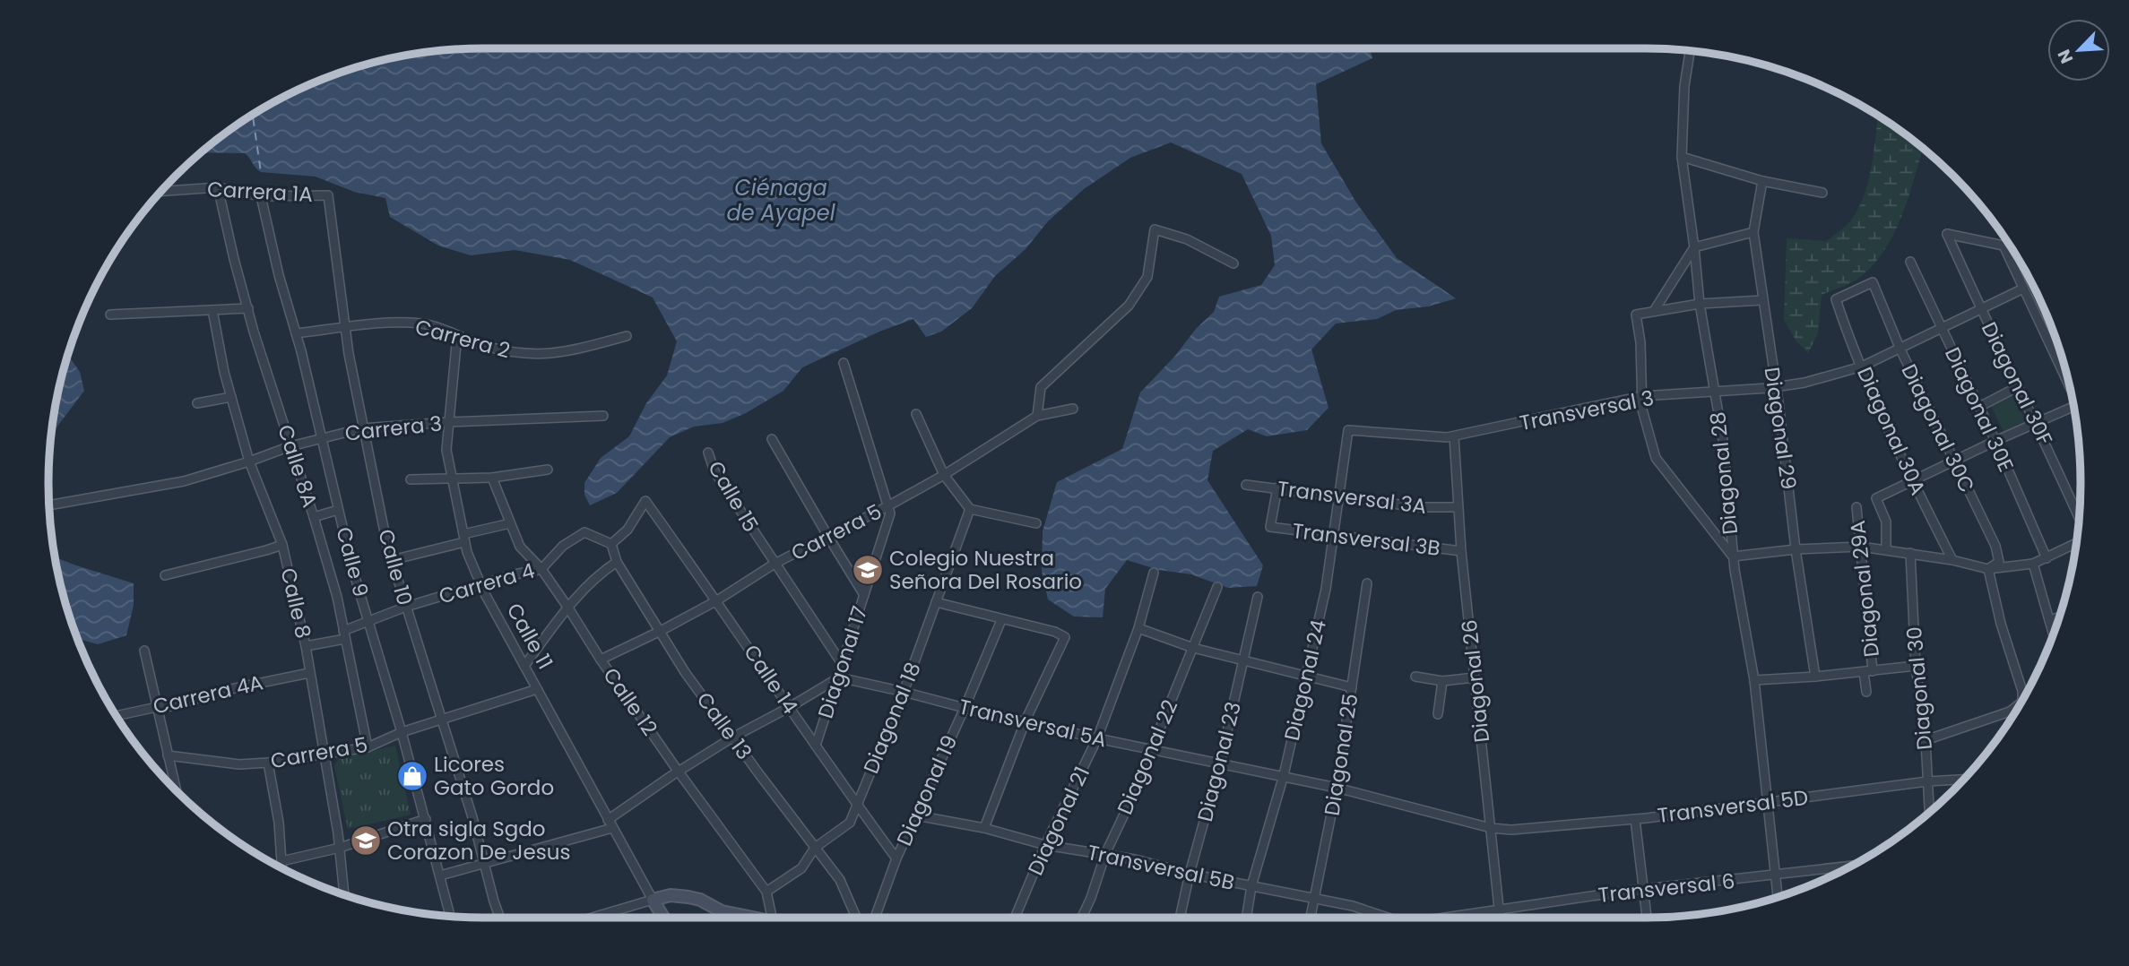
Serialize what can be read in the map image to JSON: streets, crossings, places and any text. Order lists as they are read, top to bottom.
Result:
{
  "streets": {
    "main road": ["Calle 11"],
    "street": [
      "Carrera 1A",
      "Carrera 2",
      "Diagonal 30F",
      "Diagonal 30E",
      "Transversal 3",
      "Carrera 3",
      "Diagonal 29",
      "Diagonal 30C",
      "Diagonal 30A",
      "Calle 8A",
      "Diagonal 28",
      "Calle 15",
      "Transversal 3A",
      "Carrera 5",
      "Transversal 3B",
      "Calle 9",
      "Calle 10",
      "Carrera 4",
      "Diagonal 29A",
      "Calle 8",
      "Diagonal 17",
      "Calle 14",
      "Diagonal 24",
      "Diagonal 26",
      "Diagonal 30",
      "Carrera 4A",
      "Calle 12",
      "Diagonal 18",
      "Transversal 5A",
      "Calle 13",
      "Diagonal 25",
      "Diagonal 22",
      "Diagonal 23",
      "Diagonal 19",
      "Transversal 5D",
      "Diagonal 21",
      "Transversal 5B",
      "Transversal 6"
    ]
  },
  "crossings": [
    ["Carrera 1A", "Calle 8A"],
    ["Carrera 1A", "Calle 9"],
    ["Carrera 1A", "Calle 10"],
    ["Carrera 2", "Calle 9"],
    ["Carrera 2", "Calle 10"],
    ["Carrera 2", "Calle 11"],
    ["Transversal 3", "Diagonal 29"],
    ["Transversal 3", "Diagonal 30A"],
    ["Transversal 3", "Diagonal 28"],
    ["Transversal 3", "Diagonal 24"],
    ["Transversal 3", "Diagonal 26"],
    ["Carrera 3", "Calle 8A"],
    ["Carrera 3", "Calle 9"],
    ["Carrera 3", "Calle 10"],
    ["Carrera 3", "Calle 8"],
    ["Carrera 3", "Calle 11"],
    ["Diagonal 30C", "Diagonal 30A"],
    ["Calle 8A", "Carrera 5"],
    ["Calle 8A", "Carrera 4"],
    ["Diagonal 28", "Transversal 5D"],
    ["Diagonal 28", "Transversal 6"],
    ["Calle 15", "Carrera 5"],
    ["Calle 15", "Diagonal 17"],
    ["Transversal 3A", "Transversal 3B"],
    ["Transversal 3A", "Diagonal 24"],
    ["Transversal 3A", "Diagonal 26"],
    ["Carrera 5", "Calle 9"],
    ["Carrera 5", "Calle 10"],
    ["Carrera 5", "Calle 8"],
    ["Carrera 5", "Calle 11"],
    ["Carrera 5", "Diagonal 17"],
    ["Carrera 5", "Calle 14"],
    ["Carrera 5", "Calle 12"],
    ["Carrera 5", "Calle 13"],
    ["Transversal 3B", "Diagonal 24"],
    ["Transversal 3B", "Diagonal 26"],
    ["Calle 9", "Carrera 4"],
    ["Calle 10", "Carrera 4"],
    ["Carrera 4", "Calle 8"],
    ["Carrera 4", "Calle 11"],
    ["Carrera 4", "Calle 14"],
    ["Carrera 4", "Calle 12"],
    ["Carrera 4", "Calle 13"],
    ["Calle 8", "Carrera 4A"],
    ["Diagonal 17", "Calle 14"],
    ["Diagonal 17", "Transversal 5A"],
    ["Calle 14", "Diagonal 18"],
    ["Calle 14", "Calle 13"],
    ["Calle 14", "Diagonal 19"],
    ["Diagonal 24", "Transversal 5A"],
    ["Diagonal 24", "Transversal 5B"],
    ["Diagonal 26", "Transversal 5A"],
    ["Diagonal 26", "Transversal 5D"],
    ["Diagonal 26", "Transversal 6"],
    ["Diagonal 30", "Transversal 5D"],
    ["Calle 12", "Diagonal 18"],
    ["Diagonal 18", "Transversal 5A"],
    ["Diagonal 18", "Calle 13"],
    ["Transversal 5A", "Diagonal 25"],
    ["Transversal 5A", "Diagonal 22"],
    ["Transversal 5A", "Diagonal 23"],
    ["Transversal 5A", "Diagonal 19"],
    ["Transversal 5A", "Transversal 5D"],
    ["Transversal 5A", "Diagonal 21"],
    ["Diagonal 25", "Transversal 5B"],
    ["Diagonal 22", "Transversal 5B"],
    ["Diagonal 23", "Transversal 5B"],
    ["Diagonal 19", "Transversal 5B"],
    ["Diagonal 21", "Transversal 5B"]
  ],
  "water": ["Ciénaga de Ayapel"],
  "places": {
    "school or university": ["Colegio Nuestra Señora Del Rosario", "Otra sigla Sgdo Corazon De Jesus"],
    "shop": ["Licores Gato Gordo"]
  },
  "north": "bottom left"
}
